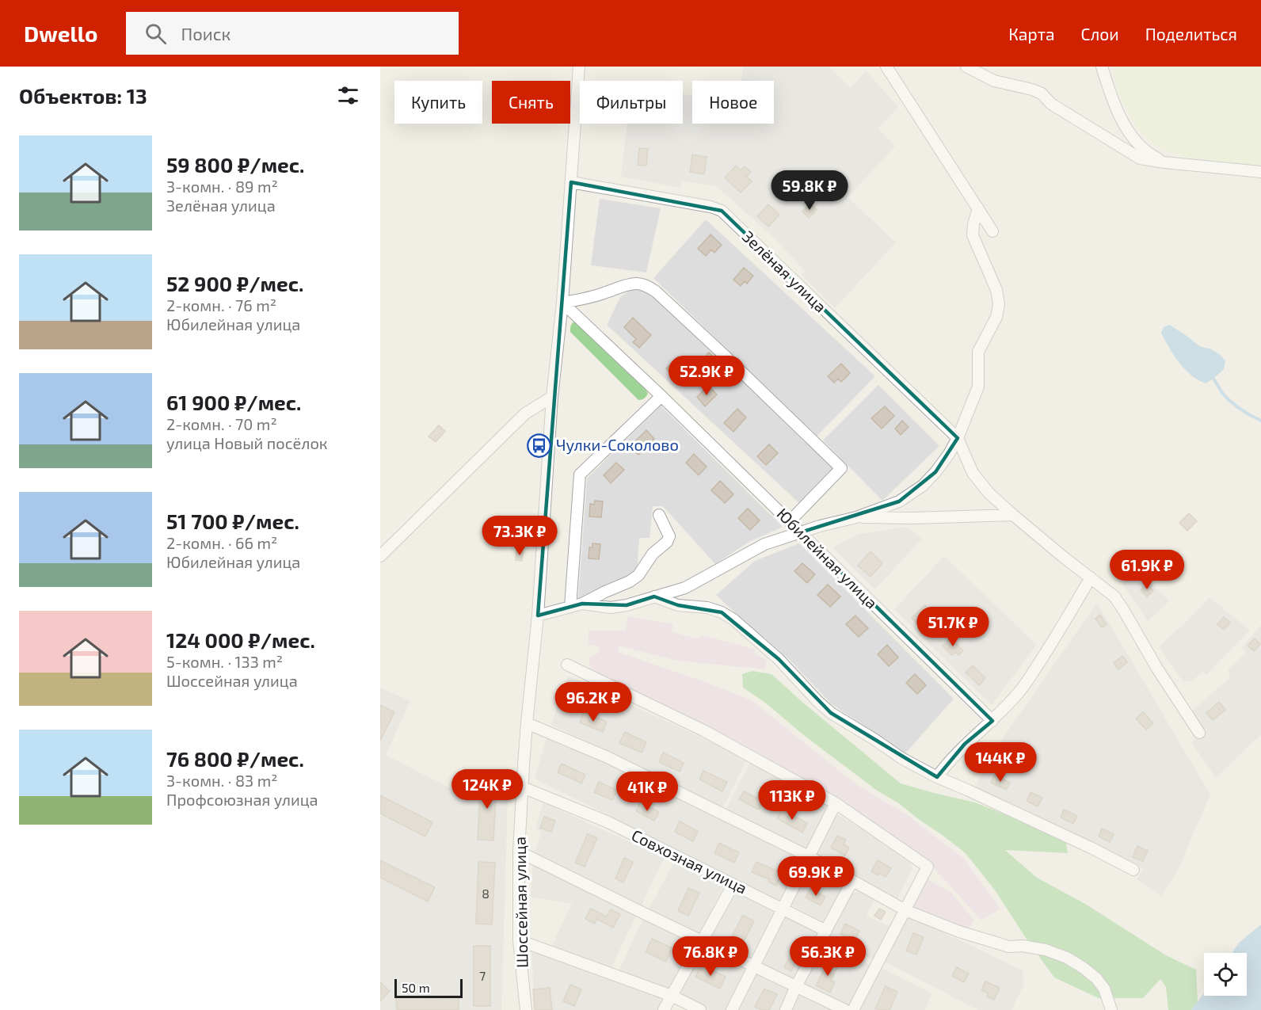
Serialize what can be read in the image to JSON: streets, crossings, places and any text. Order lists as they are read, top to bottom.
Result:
{
  "streets": {
    "street": [
      "Зелёная улица",
      "Юбилейная улица",
      "Совхозная улица",
      "Шоссейная улица"
    ]
  },
  "crossings": [
    ["Зелёная улица", "Шоссейная улица"],
    ["Юбилейная улица", "Шоссейная улица"],
    ["Совхозная улица", "Шоссейная улица"]
  ],
  "places": {
    "bus stop": ["Чулки-Соколово"]
  },
  "house_numbers": ["8", "7"],
  "scale_bar": "50 m",
  "page": {
    "header": "Dwello",
    "search": "Поиск",
    "nav": ["Карта", "Слои", "Поделиться"],
    "heading": "Объектов: 13",
    "chip": [
      "Купить",
      "Снять",
      "Фильтры",
      "Новое"
    ],
    "list": [
      {
        "name": "59 800 ₽/мес.",
        "note": "3-комн. · 89 m² · Зелёная улица"
      },
      {
        "name": "52 900 ₽/мес.",
        "note": "2-комн. · 76 m² · Юбилейная улица"
      },
      {
        "name": "61 900 ₽/мес.",
        "note": "2-комн. · 70 m² · улица Новый посёлок"
      },
      {
        "name": "51 700 ₽/мес.",
        "note": "2-комн. · 66 m² · Юбилейная улица"
      },
      {
        "name": "124 000 ₽/мес.",
        "note": "5-комн. · 133 m² · Шоссейная улица"
      },
      {
        "name": "76 800 ₽/мес.",
        "note": "3-комн. · 83 m² · Профсоюзная улица"
      }
    ],
    "price": [
      "59.8K ₽",
      "52.9K ₽",
      "73.3K ₽",
      "61.9K ₽",
      "51.7K ₽",
      "96.2K ₽",
      "144K ₽",
      "124K ₽",
      "41K ₽",
      "113K ₽",
      "69.9K ₽",
      "76.8K ₽",
      "56.3K ₽"
    ],
    "scale": "50 m"
  }
}
